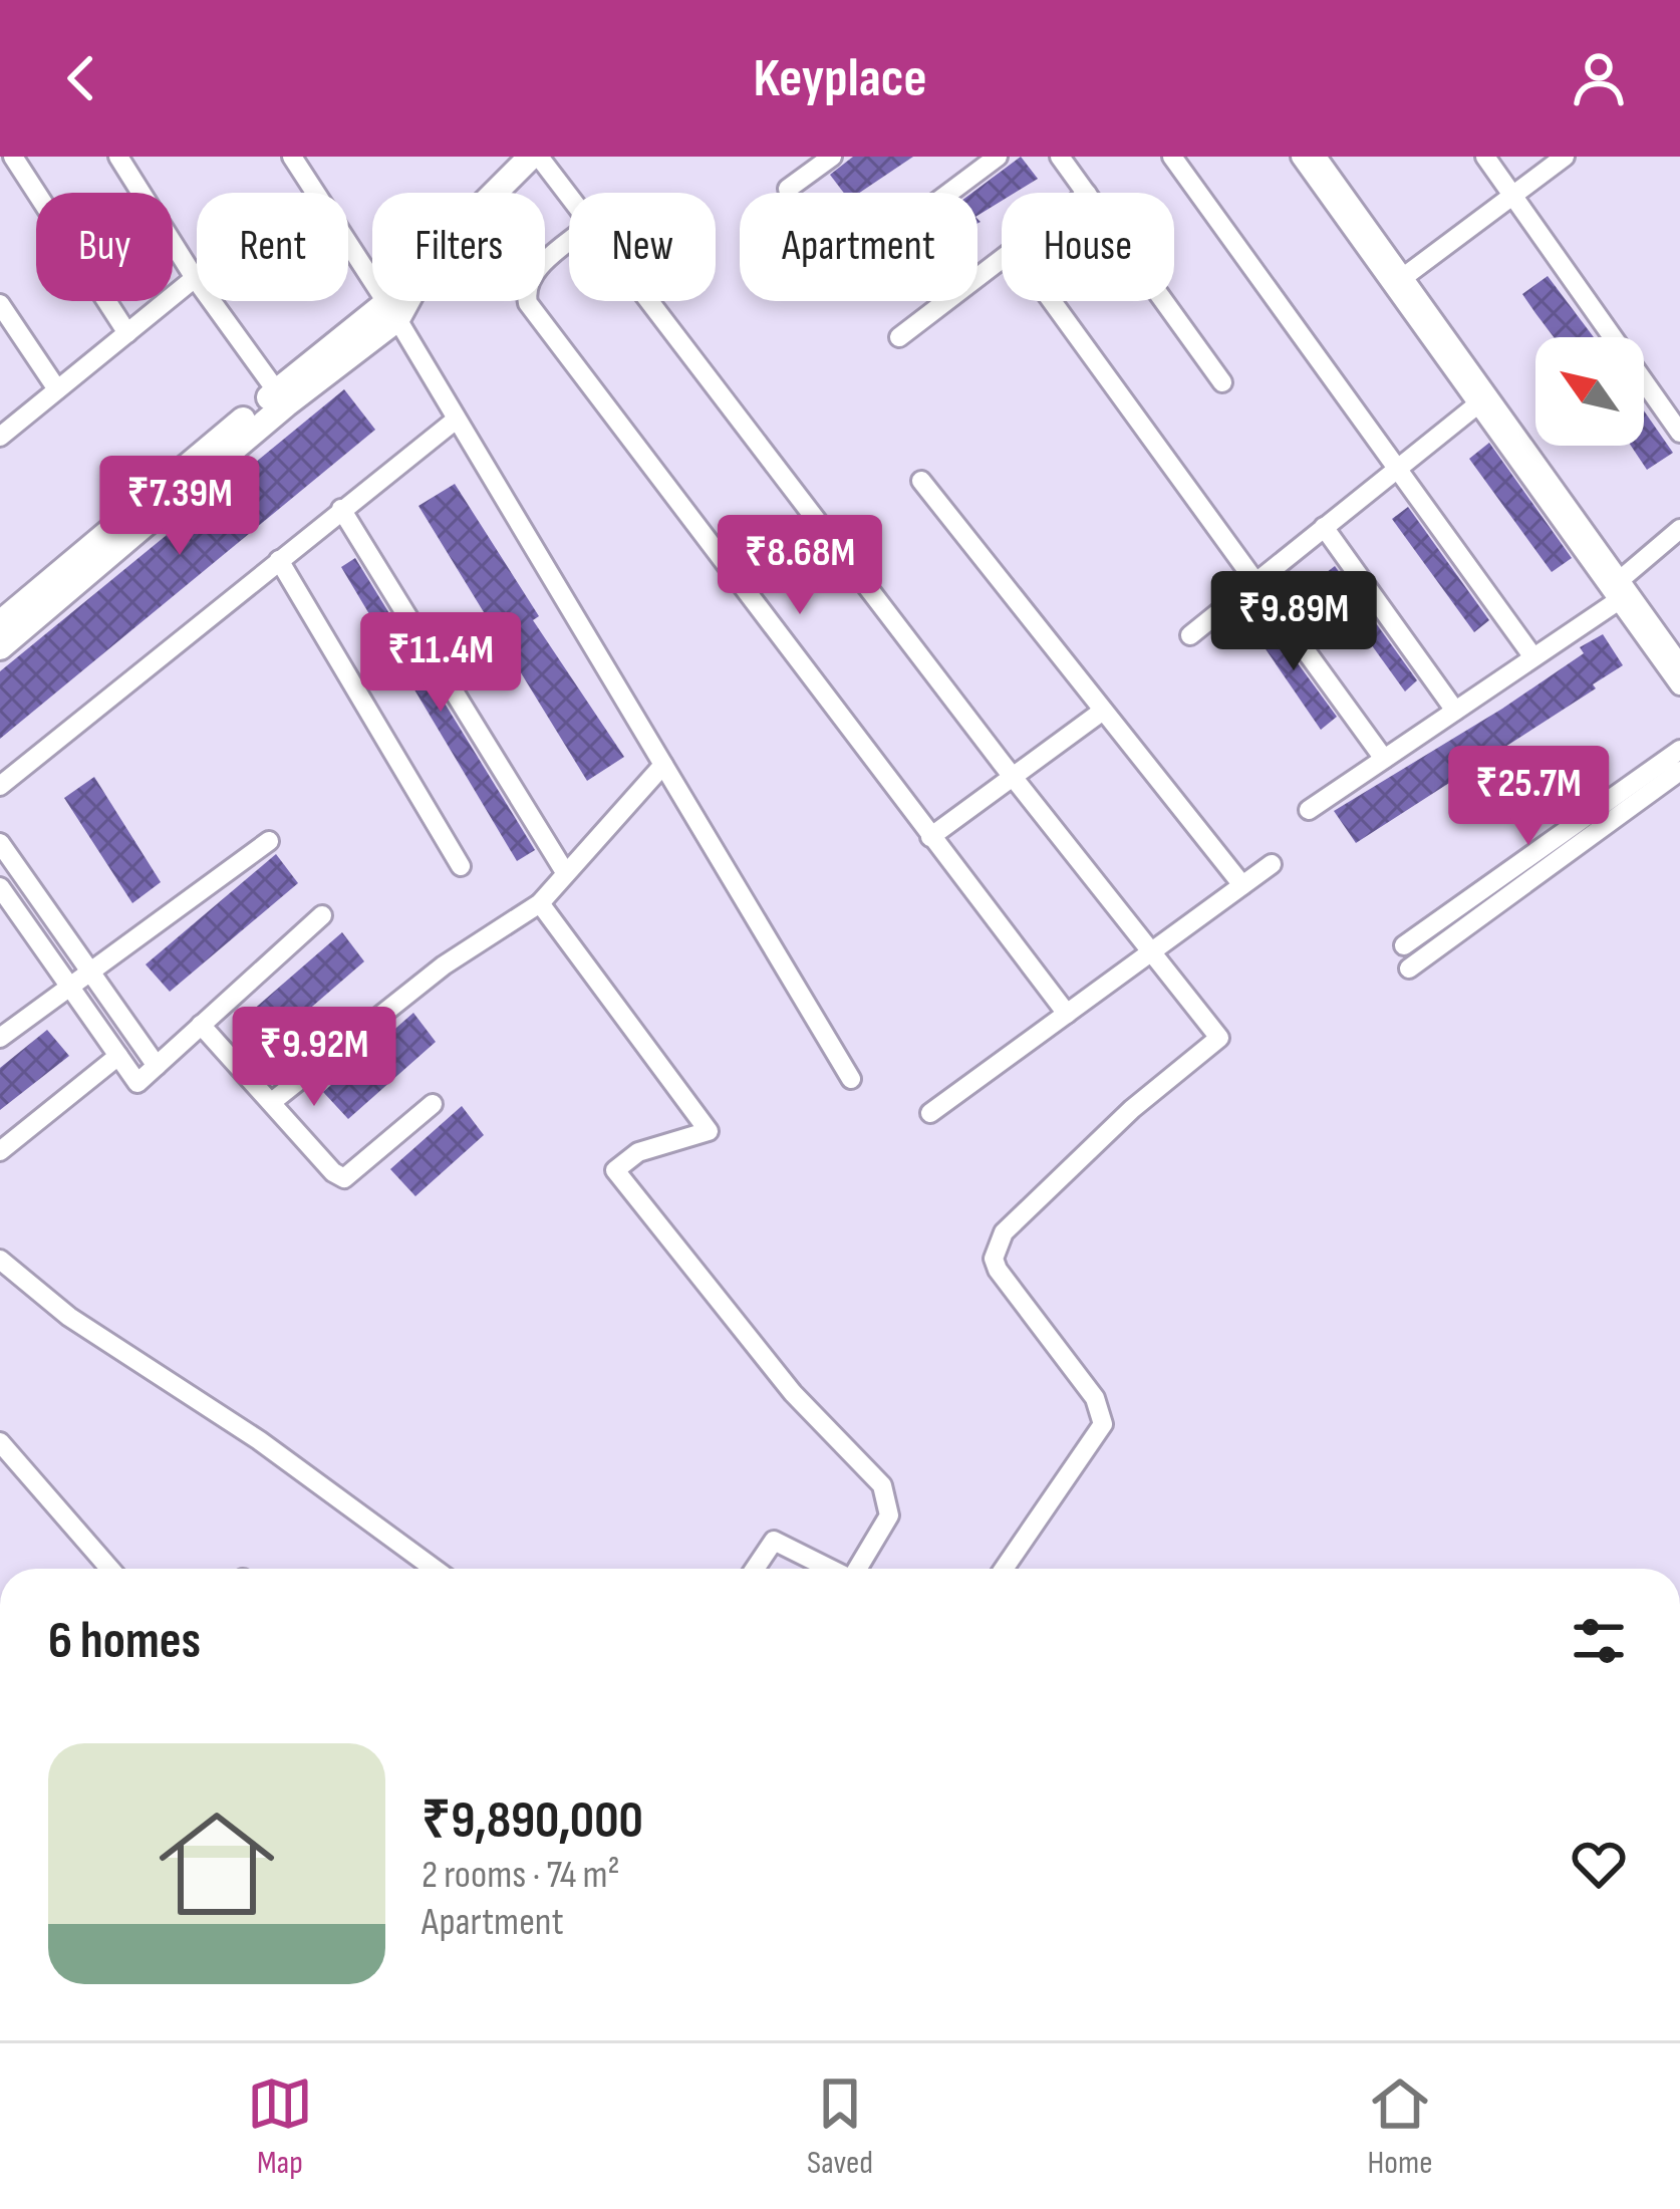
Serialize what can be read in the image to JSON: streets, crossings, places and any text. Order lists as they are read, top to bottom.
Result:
{
  "north": "top left",
  "page": {
    "header": "Keyplace",
    "chip": [
      "Buy",
      "Rent",
      "Filters",
      "New",
      "Apartment",
      "House"
    ],
    "price": [
      "₹7.39M",
      "₹8.68M",
      "₹9.89M",
      "₹11.4M",
      "₹25.7M",
      "₹9.92M"
    ],
    "heading": "6 homes",
    "list": [
      {
        "name": "₹9,890,000",
        "note": "2 rooms · 74 m² · Apartment"
      }
    ],
    "tabs": ["Map", "Saved", "Home"]
  }
}
